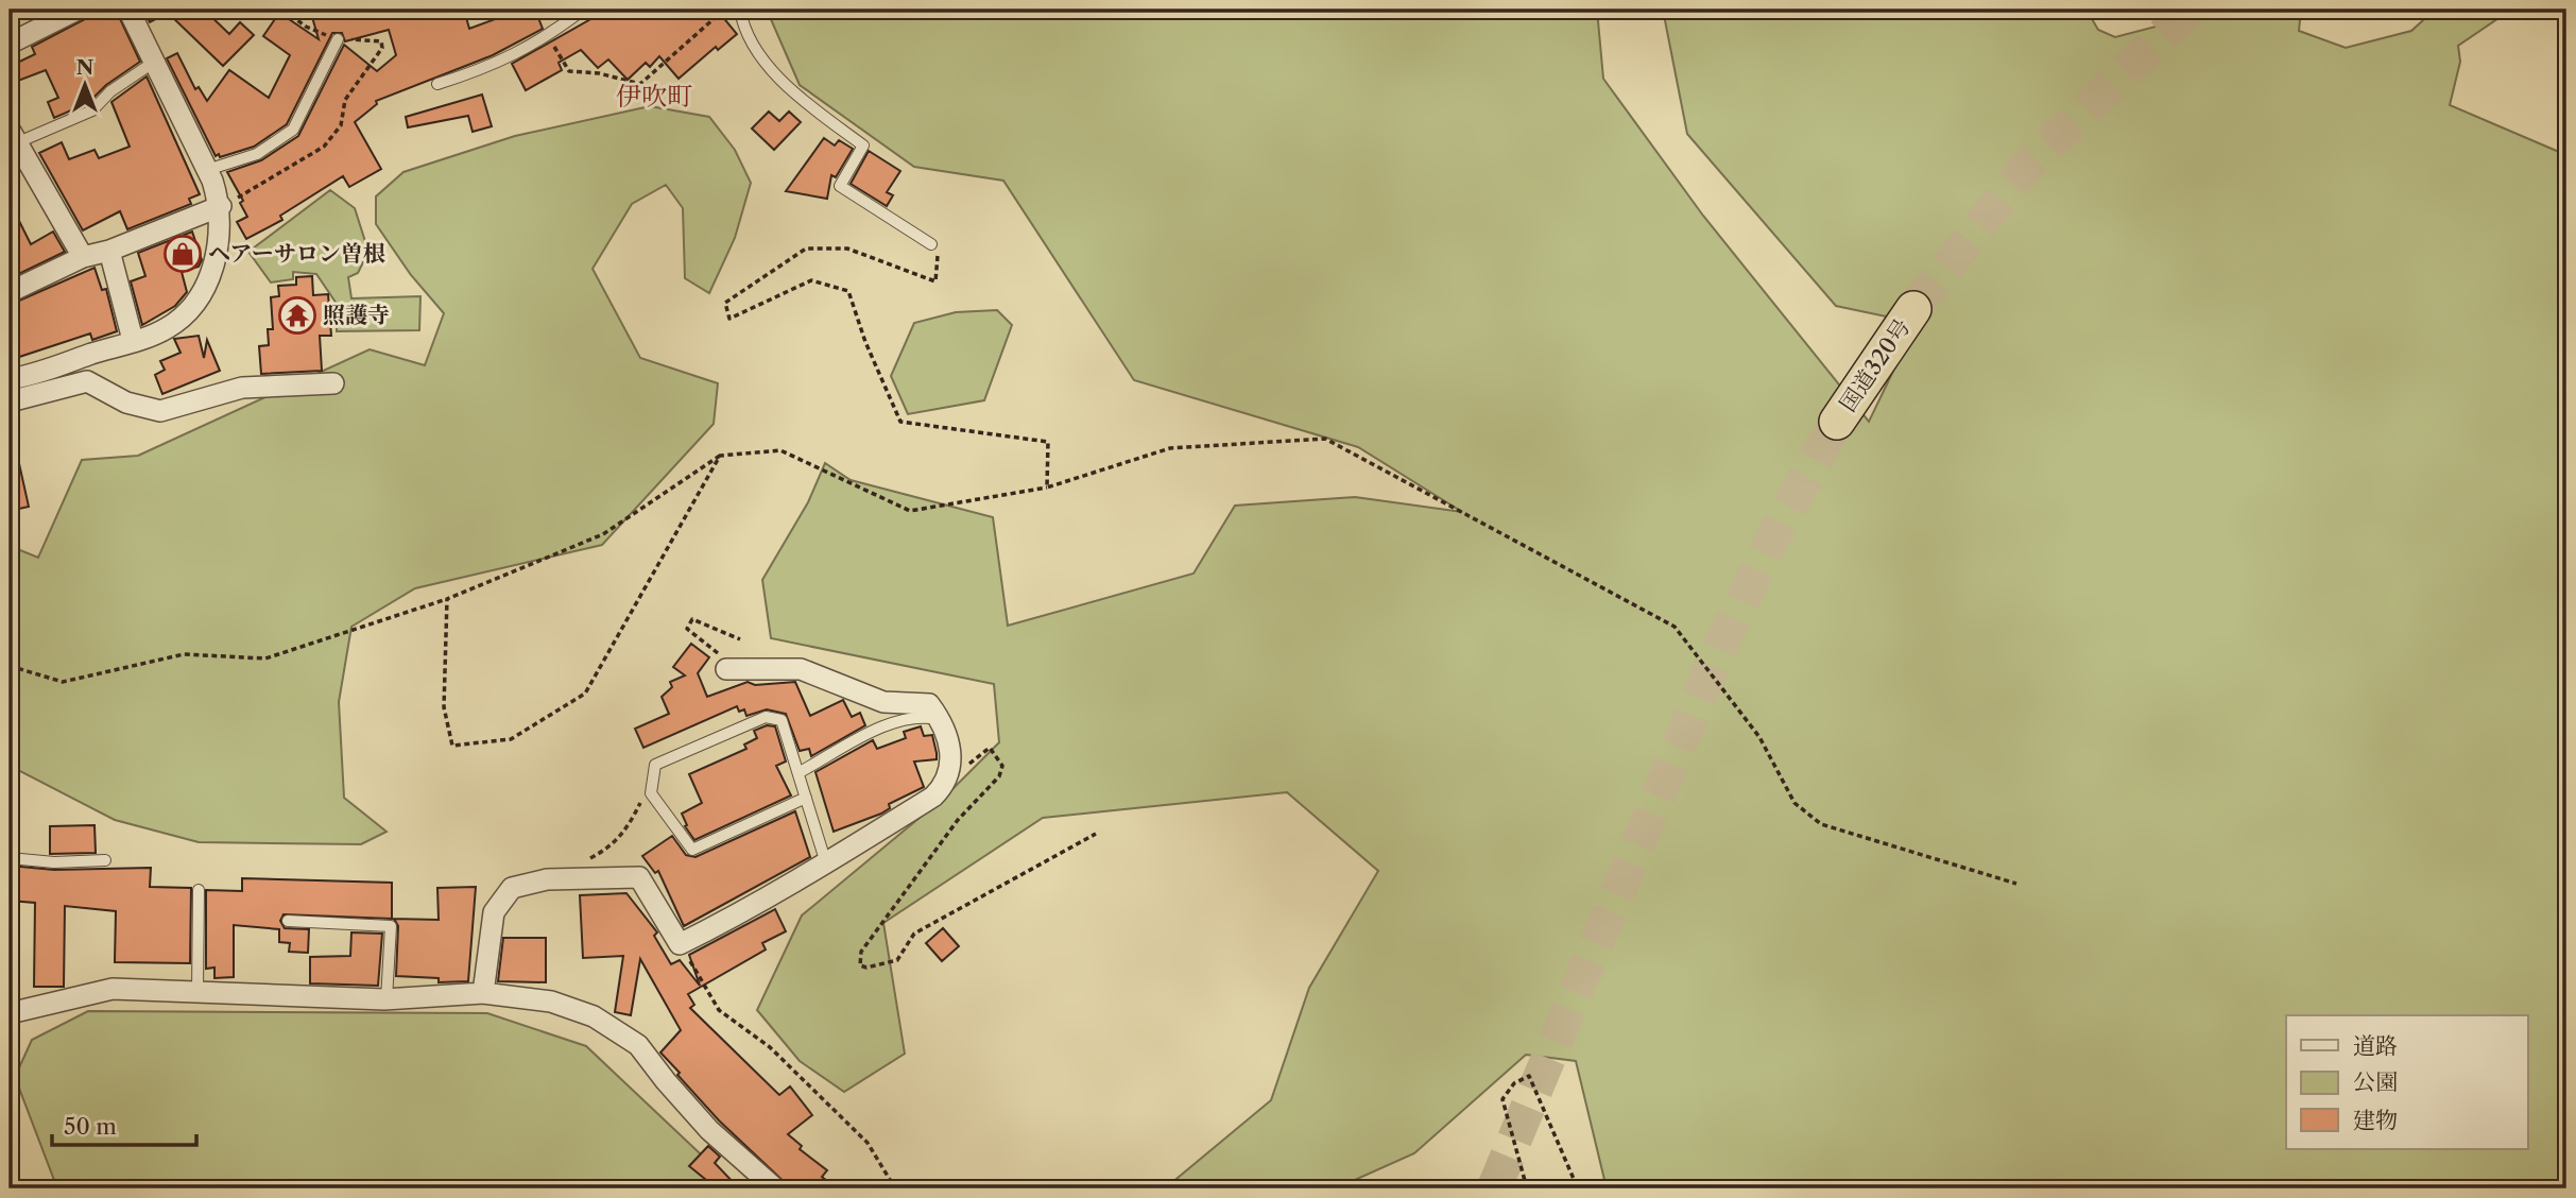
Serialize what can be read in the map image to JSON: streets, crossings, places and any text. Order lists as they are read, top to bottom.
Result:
{
  "streets": {
    "highway": ["国道320号"]
  },
  "districts": ["伊吹町"],
  "places": {
    "shop": ["ヘアーサロン曽根"],
    "temple": ["照護寺"]
  },
  "legend": ["道路", "公園", "建物"],
  "scale_bar": "50 m",
  "north": "top"
}
